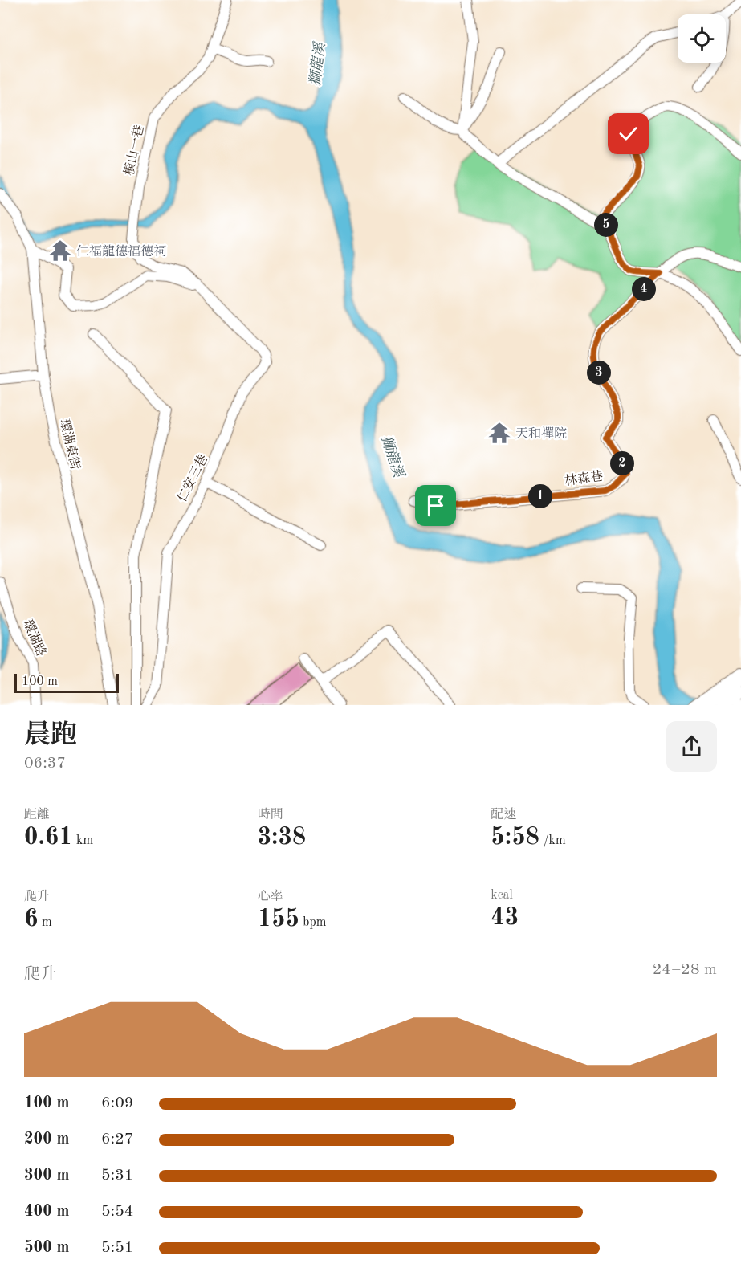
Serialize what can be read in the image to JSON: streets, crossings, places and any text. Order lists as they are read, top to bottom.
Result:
{
  "streets": {
    "street": [
      "橫山一巷",
      "環湖東街",
      "仁安三巷",
      "林森巷",
      "環湖路"
    ]
  },
  "crossings": [
    ["橫山一巷", "仁安三巷"]
  ],
  "water": ["獅龍溪"],
  "places": {
    "temple": ["仁福龍德福德祠", "天和禪院"]
  },
  "scale_bar": "100 m",
  "page": {
    "pins": [
      "5",
      "4",
      "3",
      "2",
      "1"
    ],
    "scale": "100 m",
    "heading": ["晨跑", "06:37"],
    "stats": [
      ["距離", "0.61 km"],
      ["時間", "3:38"],
      ["配速", "5:58 /km"],
      ["爬升", "6 m"],
      ["心率", "155 bpm"],
      ["kcal", "43"]
    ],
    "chart": ["爬升", "24–28 m"],
    "list": [
      {
        "name": "100 m",
        "note": "6:09"
      },
      {
        "name": "200 m",
        "note": "6:27"
      },
      {
        "name": "300 m",
        "note": "5:31"
      },
      {
        "name": "400 m",
        "note": "5:54"
      },
      {
        "name": "500 m",
        "note": "5:51"
      }
    ]
  }
}
